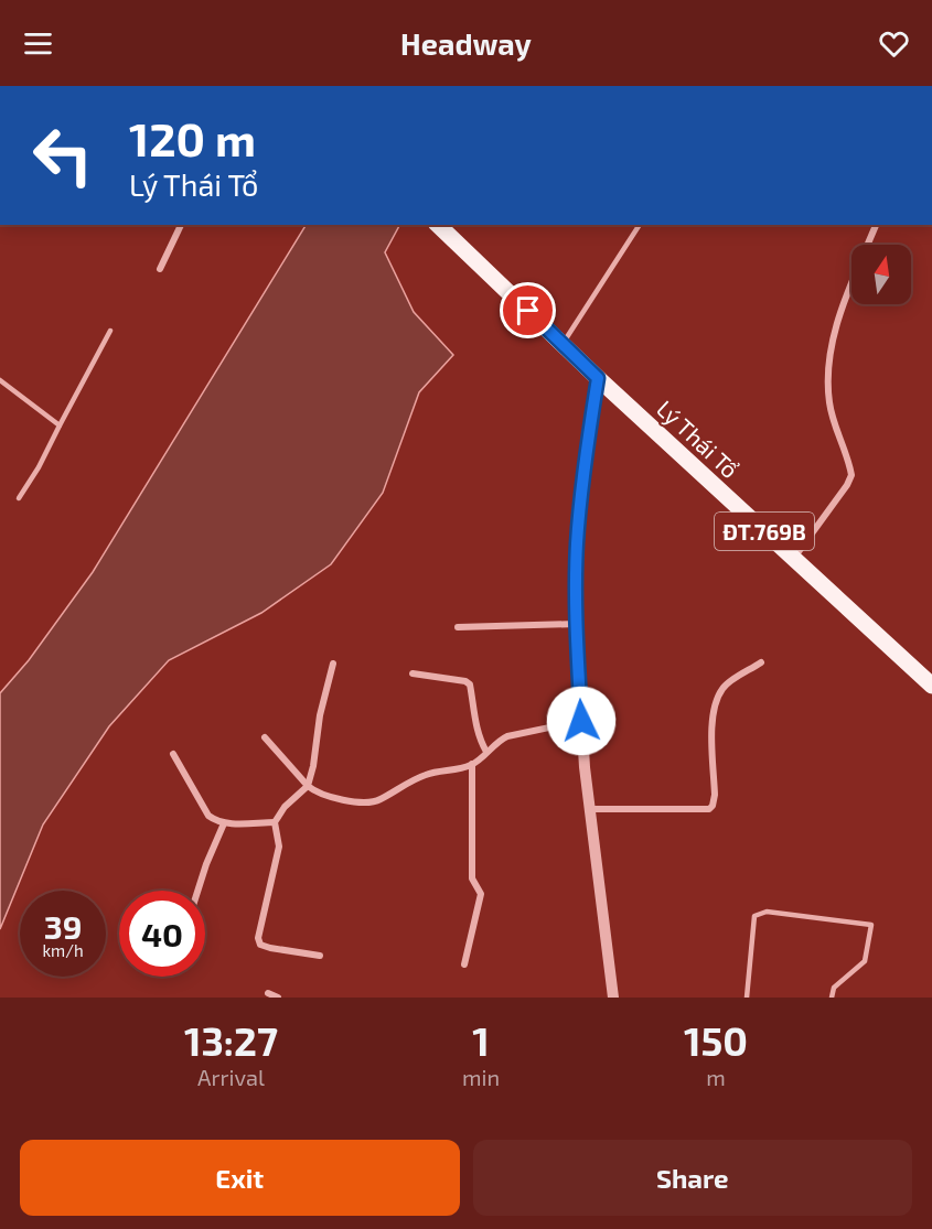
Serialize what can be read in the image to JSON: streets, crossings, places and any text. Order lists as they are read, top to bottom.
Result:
{
  "streets": {
    "main road": ["Lý Thái Tổ", "ĐT.769B"]
  },
  "north": "top",
  "page": {
    "header": "Headway",
    "turn": ["120 m", "Lý Thái Tổ"],
    "speed": "39 km/h",
    "limit": "40",
    "eta": [
      "13:27",
      "Arrival",
      "1",
      "min",
      "150",
      "m"
    ],
    "buttons": ["Exit", "Share"]
  }
}
